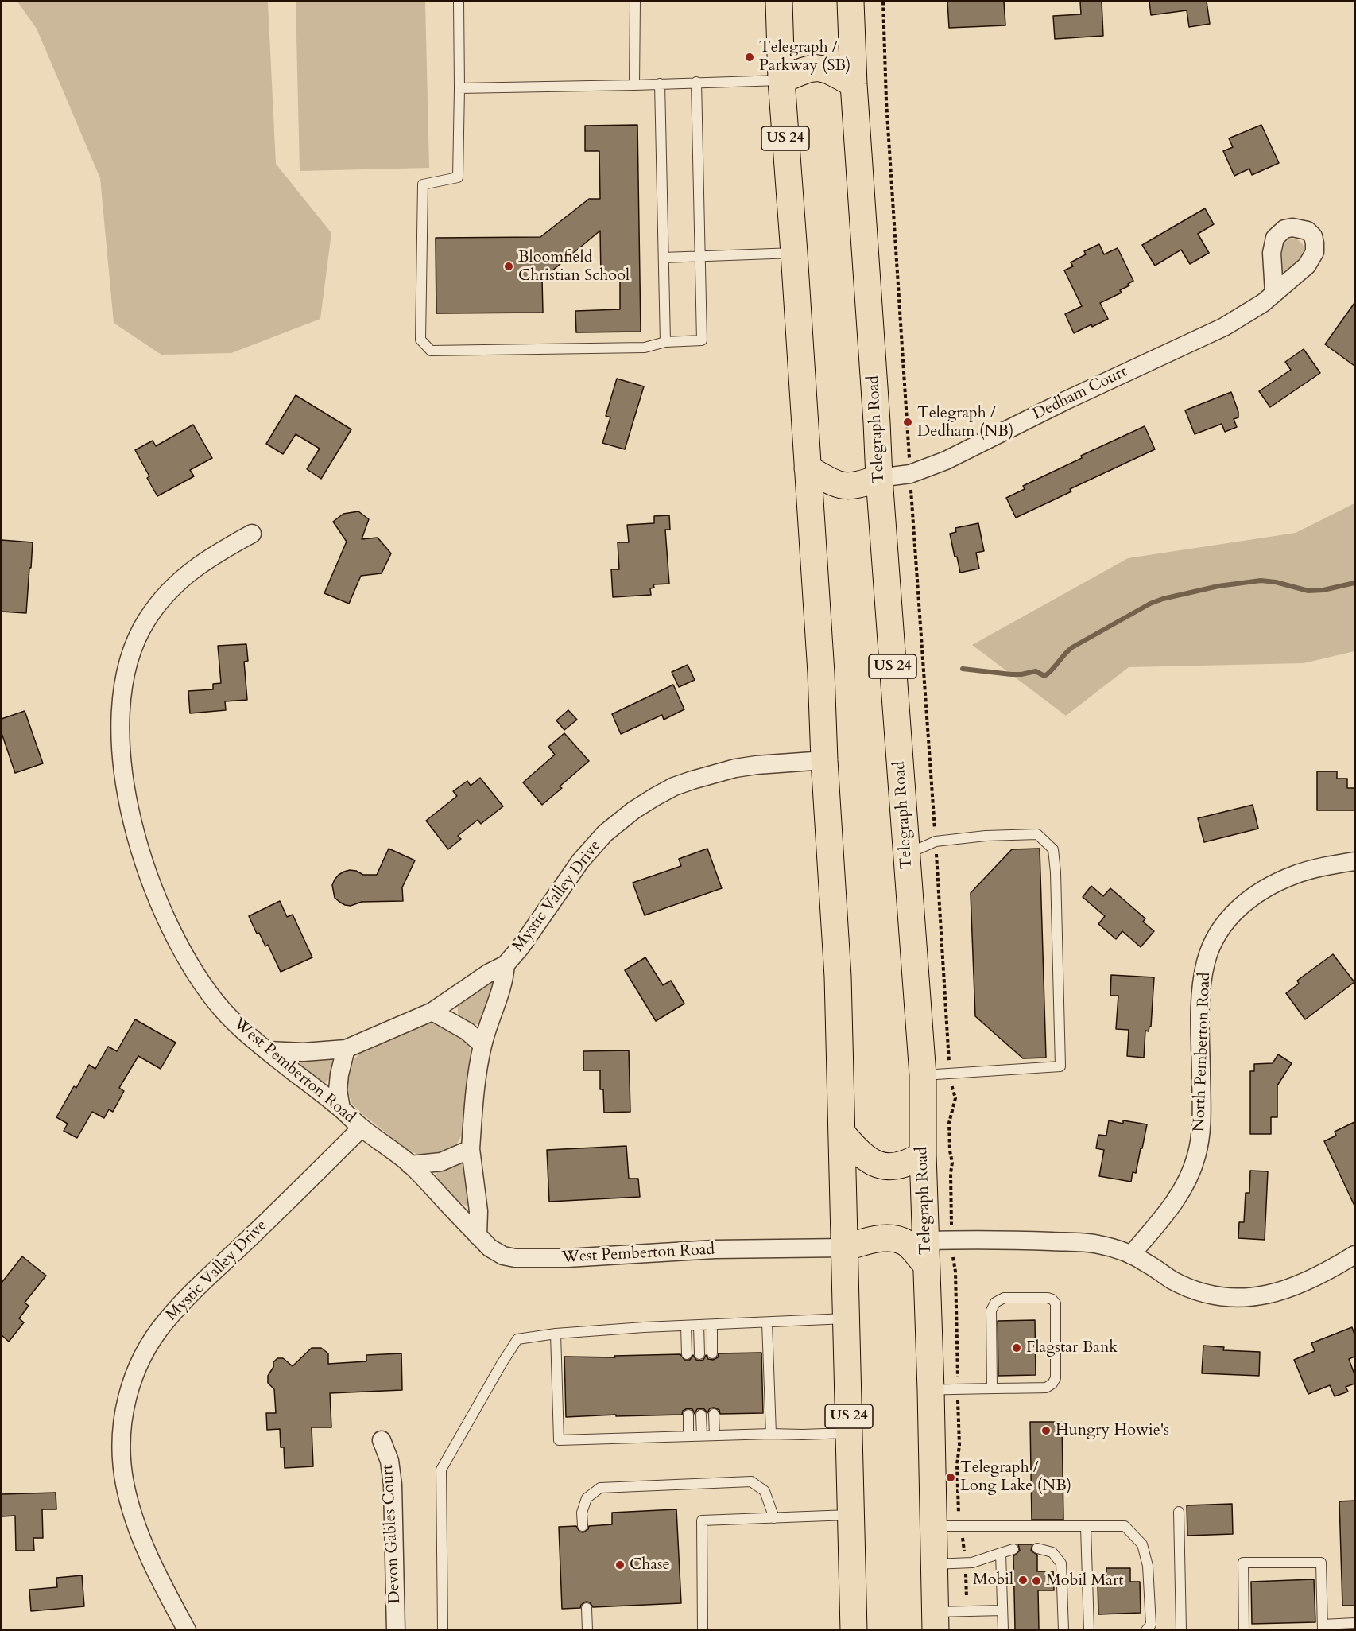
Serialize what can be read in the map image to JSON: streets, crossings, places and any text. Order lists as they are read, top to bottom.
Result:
{
  "streets": {
    "highway": ["US 24", "Telegraph Road"],
    "street": [
      "Dedham Court",
      "Mystic Valley Drive",
      "North Pemberton Road",
      "West Pemberton Road",
      "Devon Gables Court"
    ]
  },
  "crossings": [
    ["US 24", "Mystic Valley Drive"],
    ["US 24", "West Pemberton Road"],
    ["Dedham Court", "Telegraph Road"],
    ["Mystic Valley Drive", "West Pemberton Road"]
  ],
  "places": [
    "Telegraph / Parkway (SB)",
    "Bloomfield Christian School",
    "Telegraph / Dedham (NB)",
    "Flagstar Bank",
    "Hungry Howie's",
    "Telegraph / Long Lake (NB)",
    "Chase",
    "Mobil",
    "Mobil Mart"
  ]
}
